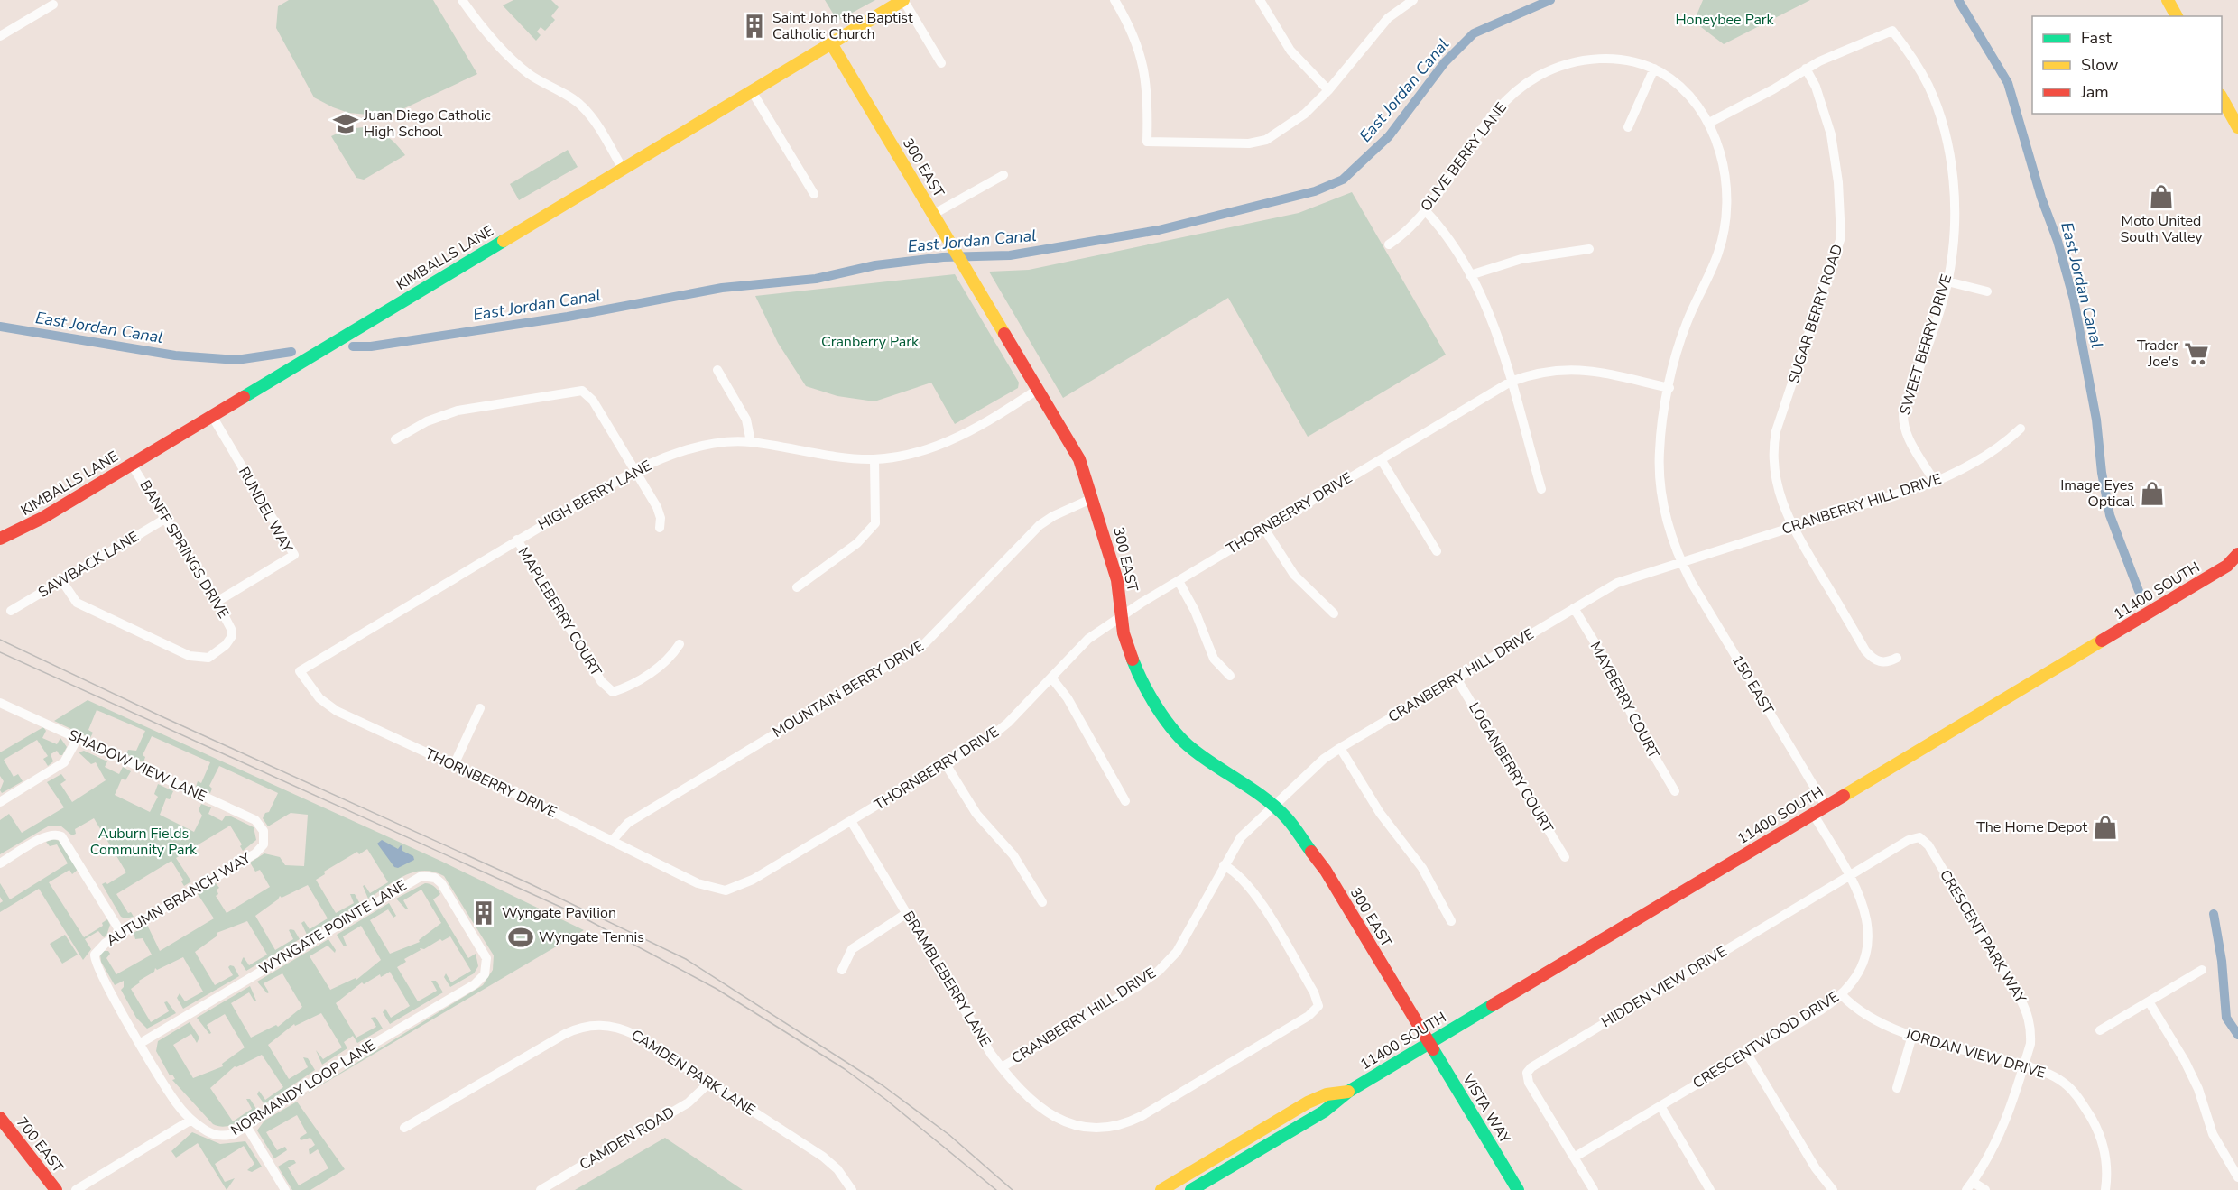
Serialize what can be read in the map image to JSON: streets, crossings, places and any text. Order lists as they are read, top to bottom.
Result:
{
  "streets": {
    "street": [
      "OLIVE BERRY LANE",
      "300 EAST",
      "KIMBALLS LANE",
      "SUGAR BERRY ROAD",
      "SWEET BERRY DRIVE",
      "HIGH BERRY LANE",
      "CRANBERRY HILL DRIVE",
      "RUNDEL WAY",
      "THORNBERRY DRIVE",
      "BANFF SPRINGS DRIVE",
      "SAWBACK LANE",
      "11400 SOUTH",
      "MAPLEBERRY COURT",
      "150 EAST",
      "MOUNTAIN BERRY DRIVE",
      "MAYBERRY COURT",
      "SHADOW VIEW LANE",
      "LOGANBERRY COURT",
      "AUTUMN BRANCH WAY",
      "WYNGATE POINTE LANE",
      "CRESCENT PARK WAY",
      "BRAMBLEBERRY LANE",
      "HIDDEN VIEW DRIVE",
      "CRESCENTWOOD DRIVE",
      "JORDAN VIEW DRIVE",
      "CAMDEN PARK LANE",
      "NORMANDY LOOP LANE",
      "VISTA WAY",
      "CAMDEN ROAD",
      "700 EAST"
    ]
  },
  "crossings": [
    ["OLIVE BERRY LANE", "SWEET BERRY DRIVE"],
    ["OLIVE BERRY LANE", "CRANBERRY HILL DRIVE"],
    ["OLIVE BERRY LANE", "THORNBERRY DRIVE"],
    ["OLIVE BERRY LANE", "150 EAST"],
    ["300 EAST", "KIMBALLS LANE"],
    ["300 EAST", "HIGH BERRY LANE"],
    ["300 EAST", "CRANBERRY HILL DRIVE"],
    ["300 EAST", "THORNBERRY DRIVE"],
    ["300 EAST", "11400 SOUTH"],
    ["300 EAST", "MOUNTAIN BERRY DRIVE"],
    ["300 EAST", "VISTA WAY"],
    ["KIMBALLS LANE", "RUNDEL WAY"],
    ["KIMBALLS LANE", "BANFF SPRINGS DRIVE"],
    ["SUGAR BERRY ROAD", "SWEET BERRY DRIVE"],
    ["SUGAR BERRY ROAD", "CRANBERRY HILL DRIVE"],
    ["SWEET BERRY DRIVE", "CRANBERRY HILL DRIVE"],
    ["HIGH BERRY LANE", "THORNBERRY DRIVE"],
    ["HIGH BERRY LANE", "MAPLEBERRY COURT"],
    ["CRANBERRY HILL DRIVE", "150 EAST"],
    ["CRANBERRY HILL DRIVE", "MAYBERRY COURT"],
    ["CRANBERRY HILL DRIVE", "LOGANBERRY COURT"],
    ["CRANBERRY HILL DRIVE", "BRAMBLEBERRY LANE"],
    ["RUNDEL WAY", "BANFF SPRINGS DRIVE"],
    ["THORNBERRY DRIVE", "MOUNTAIN BERRY DRIVE"],
    ["THORNBERRY DRIVE", "BRAMBLEBERRY LANE"],
    ["BANFF SPRINGS DRIVE", "SAWBACK LANE"],
    ["11400 SOUTH", "150 EAST"],
    ["11400 SOUTH", "CRESCENTWOOD DRIVE"],
    ["11400 SOUTH", "VISTA WAY"],
    ["SHADOW VIEW LANE", "AUTUMN BRANCH WAY"],
    ["AUTUMN BRANCH WAY", "NORMANDY LOOP LANE"],
    ["WYNGATE POINTE LANE", "NORMANDY LOOP LANE"],
    ["CRESCENT PARK WAY", "HIDDEN VIEW DRIVE"],
    ["CRESCENT PARK WAY", "JORDAN VIEW DRIVE"],
    ["HIDDEN VIEW DRIVE", "CRESCENTWOOD DRIVE"],
    ["CRESCENTWOOD DRIVE", "JORDAN VIEW DRIVE"],
    ["CAMDEN PARK LANE", "CAMDEN ROAD"]
  ],
  "water": ["East Jordan Canal"],
  "parks": ["Honeybee Park", "Cranberry Park", "Auburn Fields Community Park"],
  "places": {
    "building": ["Saint John the Baptist Catholic Church", "Wyngate Pavilion"],
    "school or university": ["Juan Diego Catholic High School"],
    "shop": ["Moto United South Valley", "Image Eyes Optical", "The Home Depot"],
    "supermarket": ["Trader Joe's"],
    "sports": ["Wyngate Tennis"]
  },
  "legend": ["Fast", "Slow", "Jam"]
}
